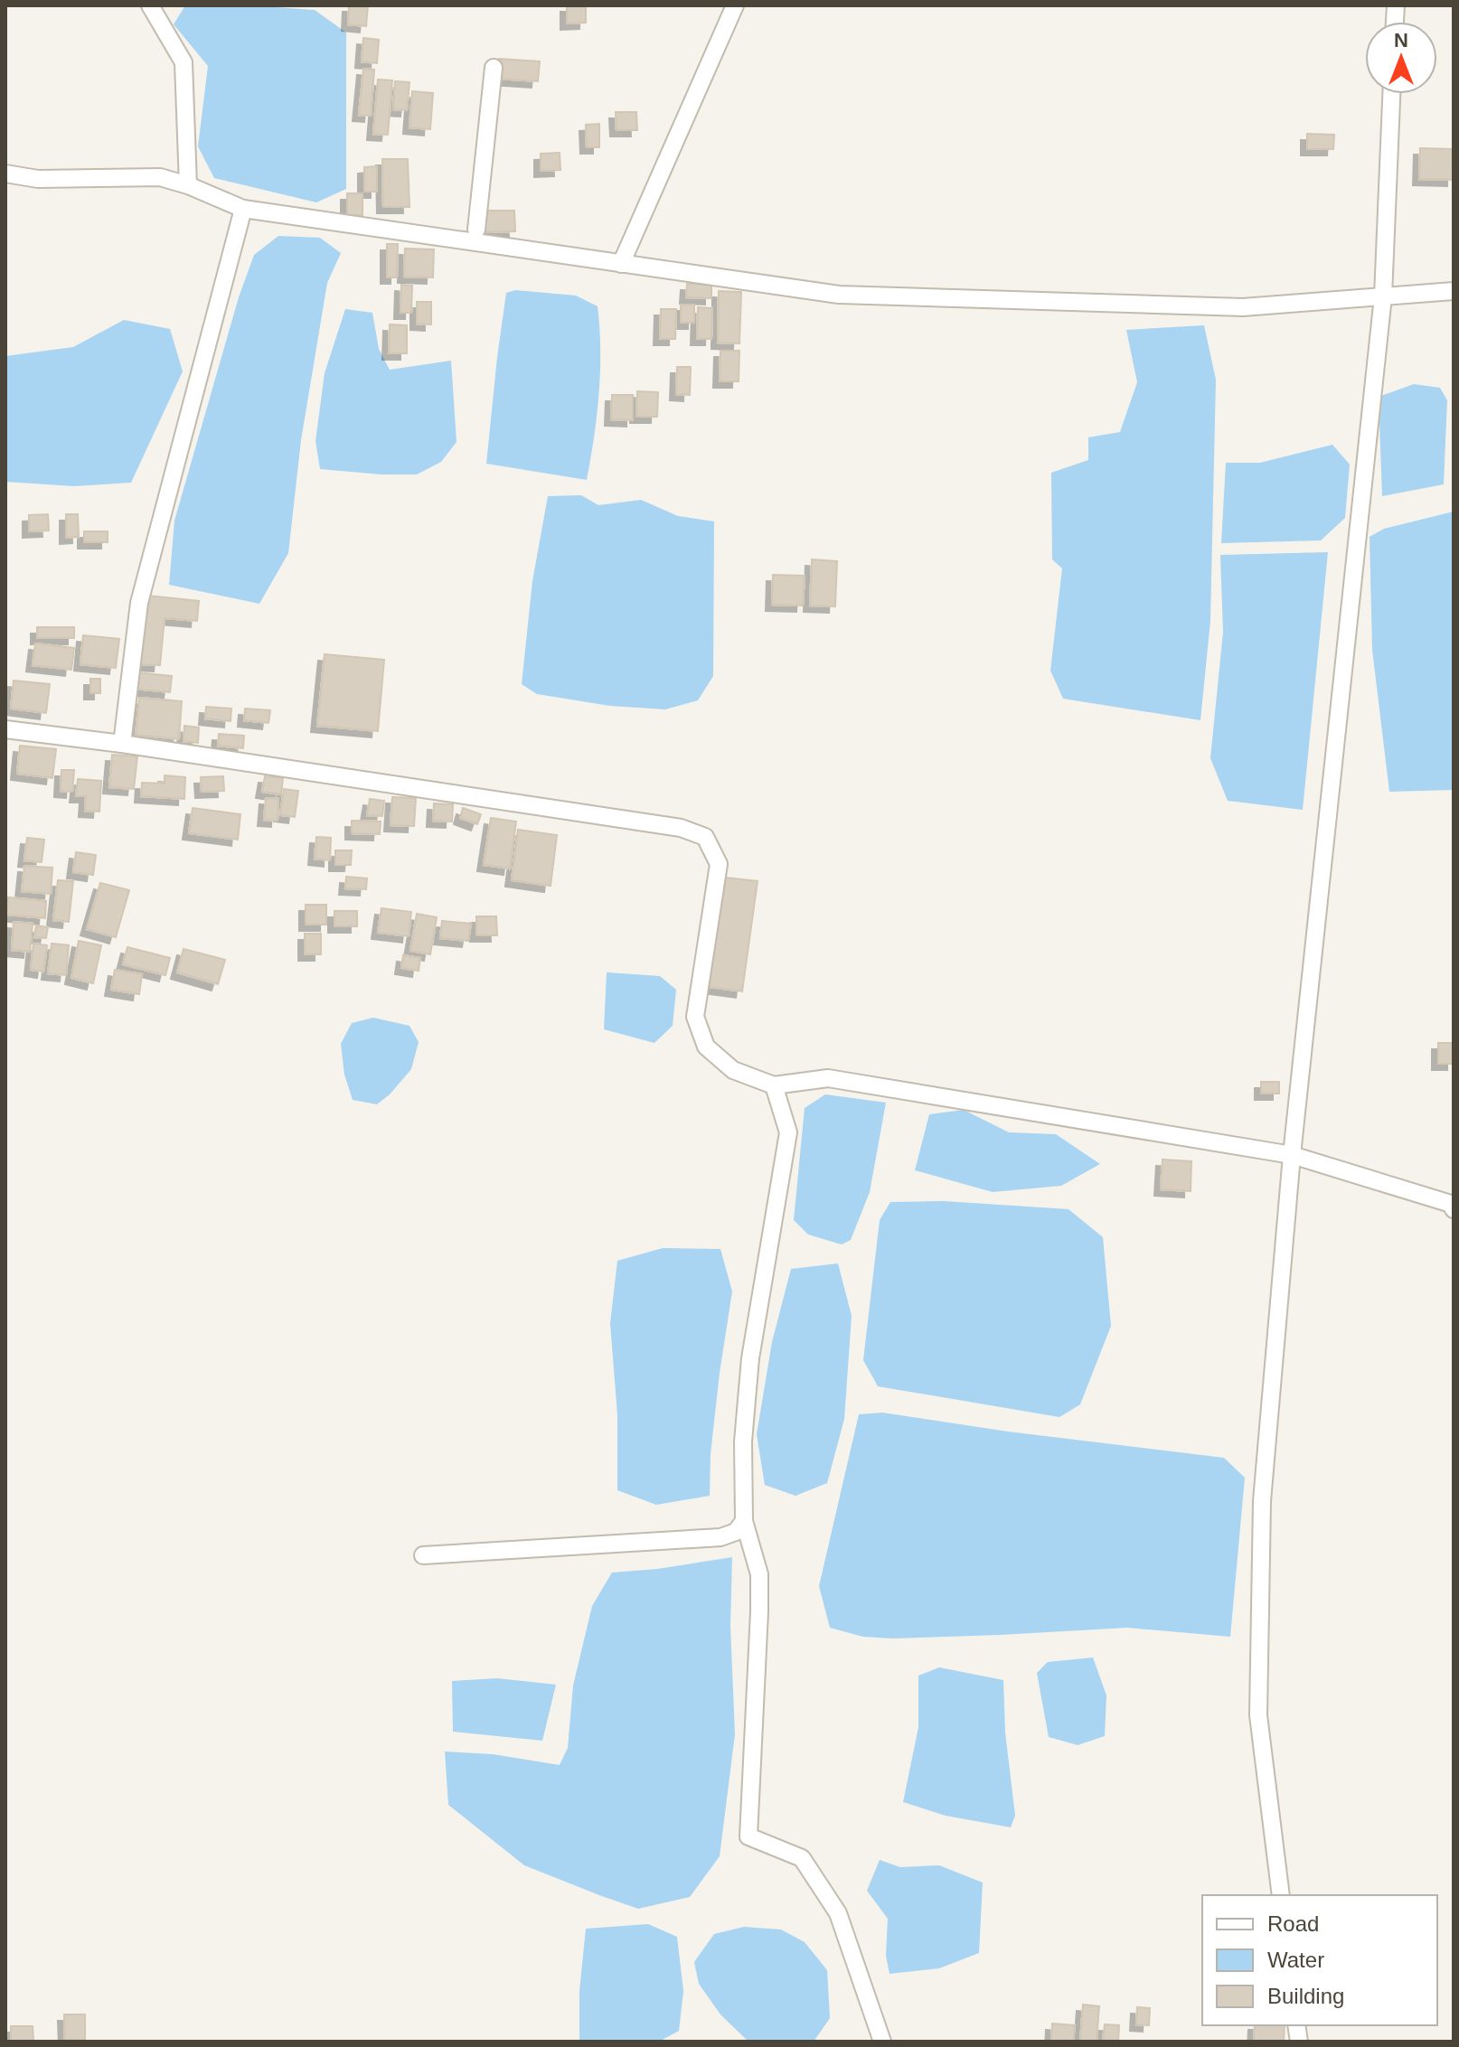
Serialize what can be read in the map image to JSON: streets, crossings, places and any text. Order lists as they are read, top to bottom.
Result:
{
  "legend": ["Road", "Water", "Building"],
  "north": "top"
}
